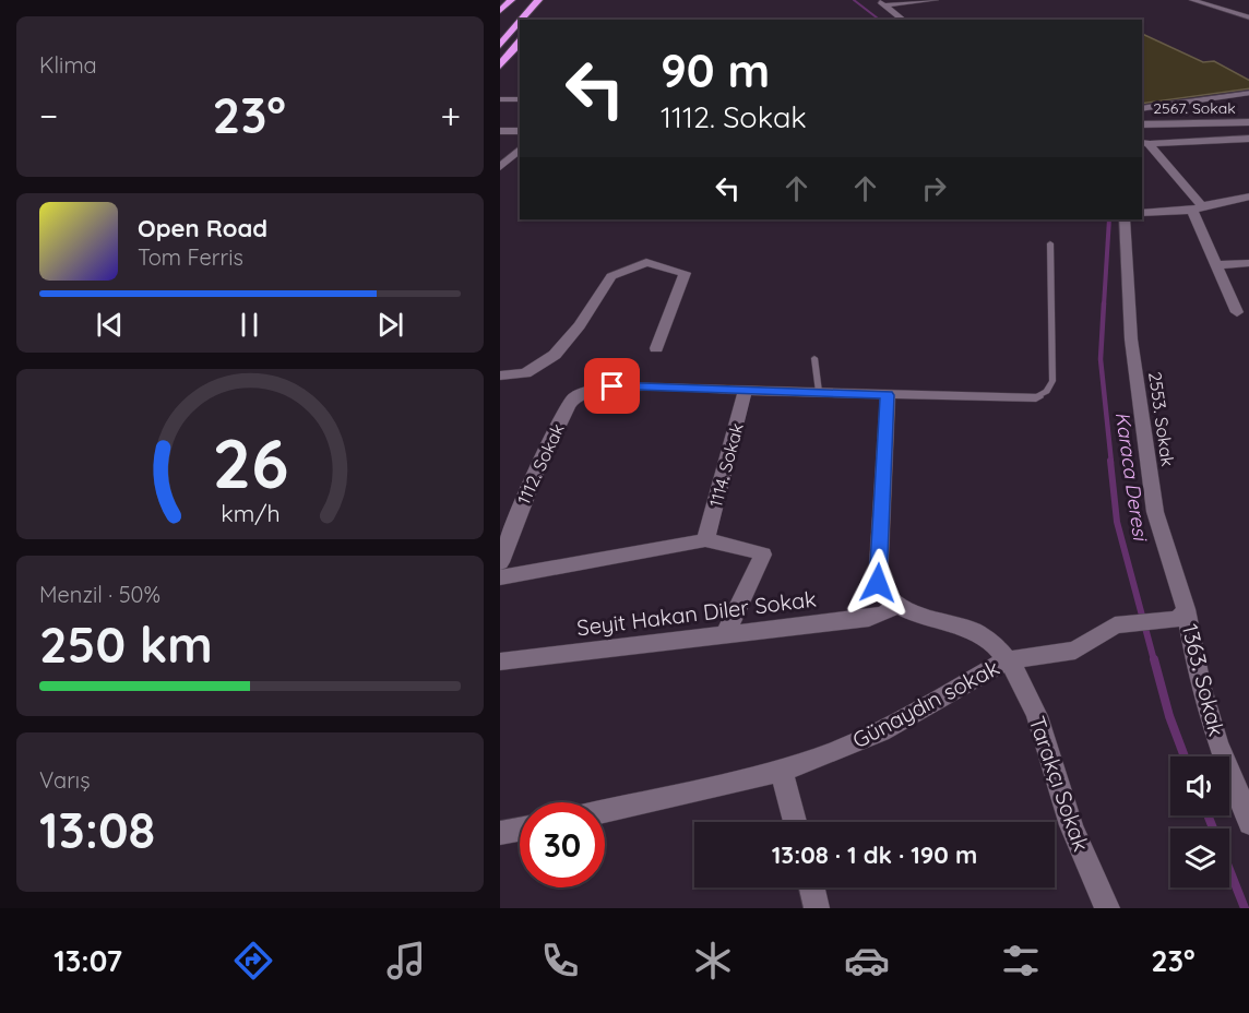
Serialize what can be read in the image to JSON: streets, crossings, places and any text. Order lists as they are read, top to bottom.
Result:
{
  "streets": {
    "street": [
      "2567. Sokak",
      "2553. Sokak",
      "1112. Sokak",
      "1114. Sokak",
      "Seyit Hakan Diler Sokak",
      "1363. Sokak",
      "Günaydın sokak",
      "Tarakçı Sokak"
    ]
  },
  "crossings": [
    ["2553. Sokak", "1363. Sokak"],
    ["2553. Sokak", "Günaydın sokak"],
    ["1112. Sokak", "1114. Sokak"],
    ["Seyit Hakan Diler Sokak", "Tarakçı Sokak"],
    ["1363. Sokak", "Günaydın sokak"],
    ["Günaydın sokak", "Tarakçı Sokak"]
  ],
  "water": ["Karaca Deresi"],
  "page": {
    "tile": [
      "Klima",
      ["Menzil · 50%", "250 km"],
      ["Varış", "13:08"]
    ],
    "turn": ["90 m", "1112. Sokak"],
    "heat": ["−", "23°", "+"],
    "song": ["Open Road", "Tom Ferris"],
    "limit": "30",
    "trip": "13:08 · 1 dk · 190 m",
    "tabs": ["13:07", "23°"],
    "gauge": ["26", "km/h"]
  }
}
